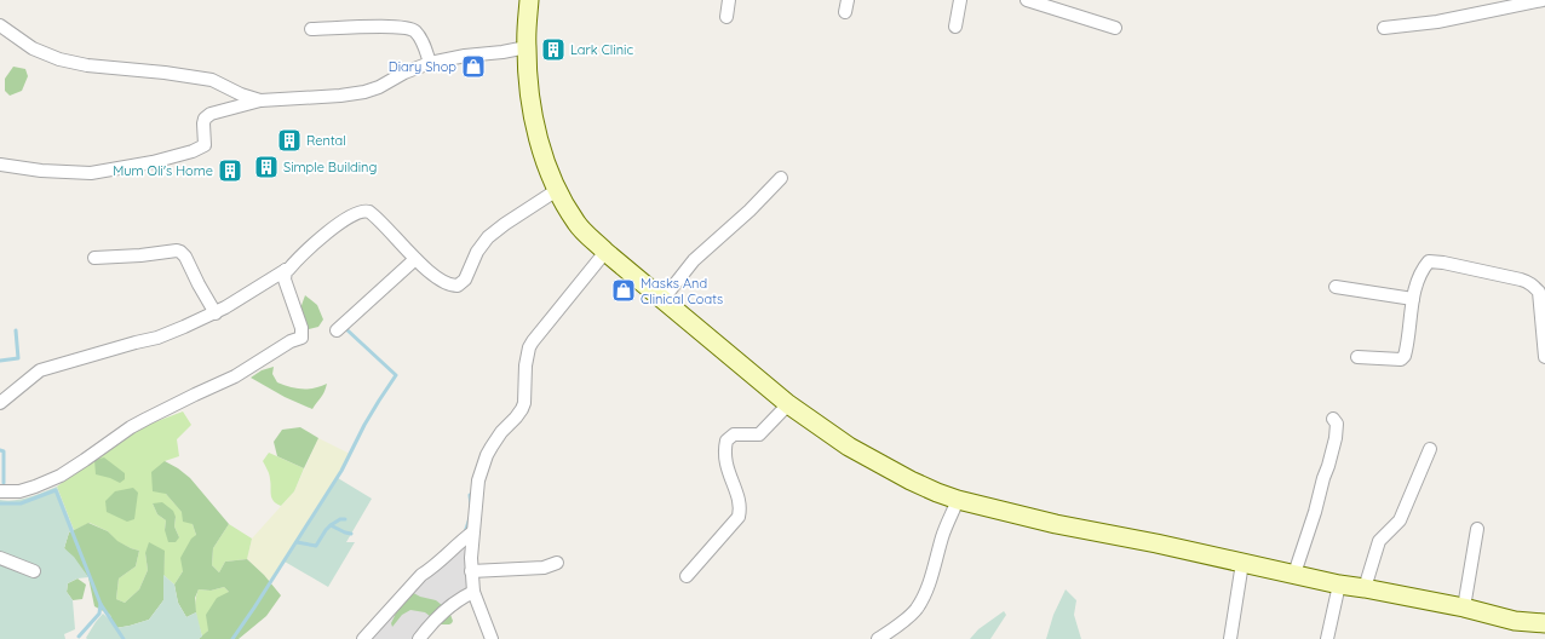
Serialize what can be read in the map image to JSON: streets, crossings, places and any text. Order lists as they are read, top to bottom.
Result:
{
  "places": {
    "building": [
      "Lark Clinic",
      "Rental",
      "Simple Building",
      "Mum Oli's Home"
    ],
    "shop": ["Diary Shop", "Masks And Clinical Coats"]
  }
}
